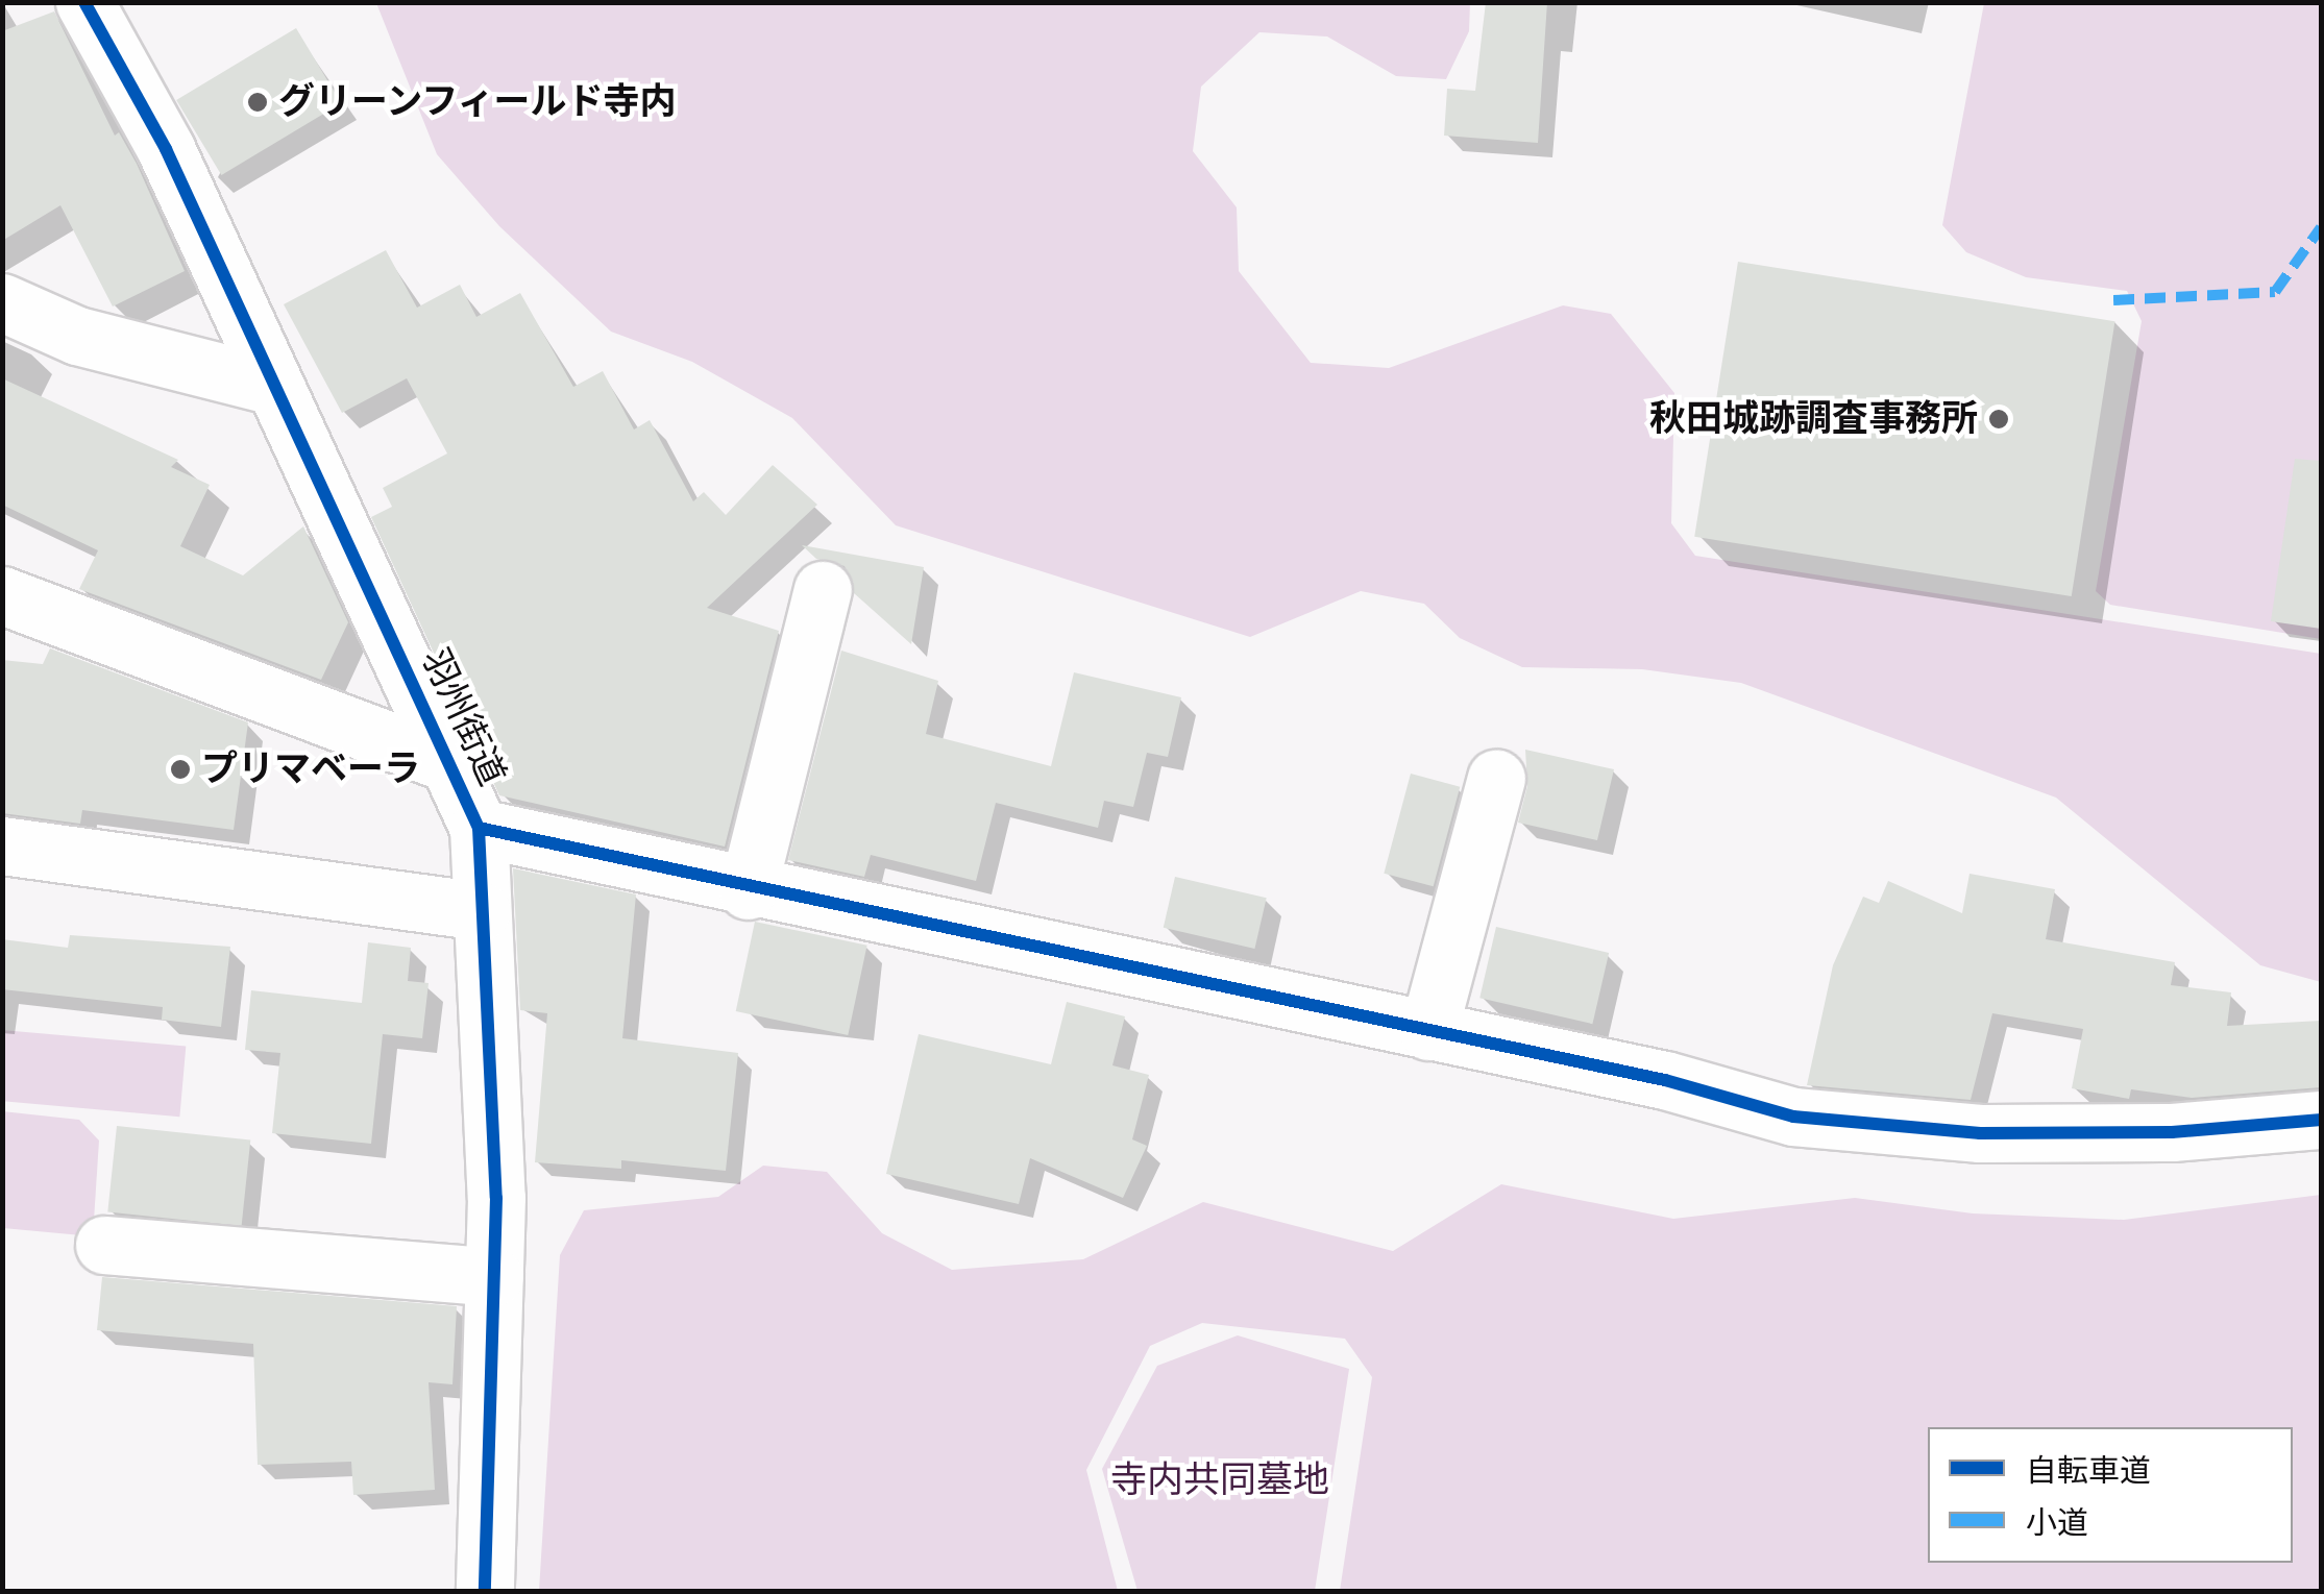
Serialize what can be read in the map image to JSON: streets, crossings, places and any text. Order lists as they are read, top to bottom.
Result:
{
  "streets": {
    "street": ["羽州街道"]
  },
  "parks": ["寺内共同墓地"],
  "places": ["グリーンフィールド寺内", "秋田城跡調査事務所", "プリマベーラ"],
  "legend": ["自転車道", "小道"]
}
